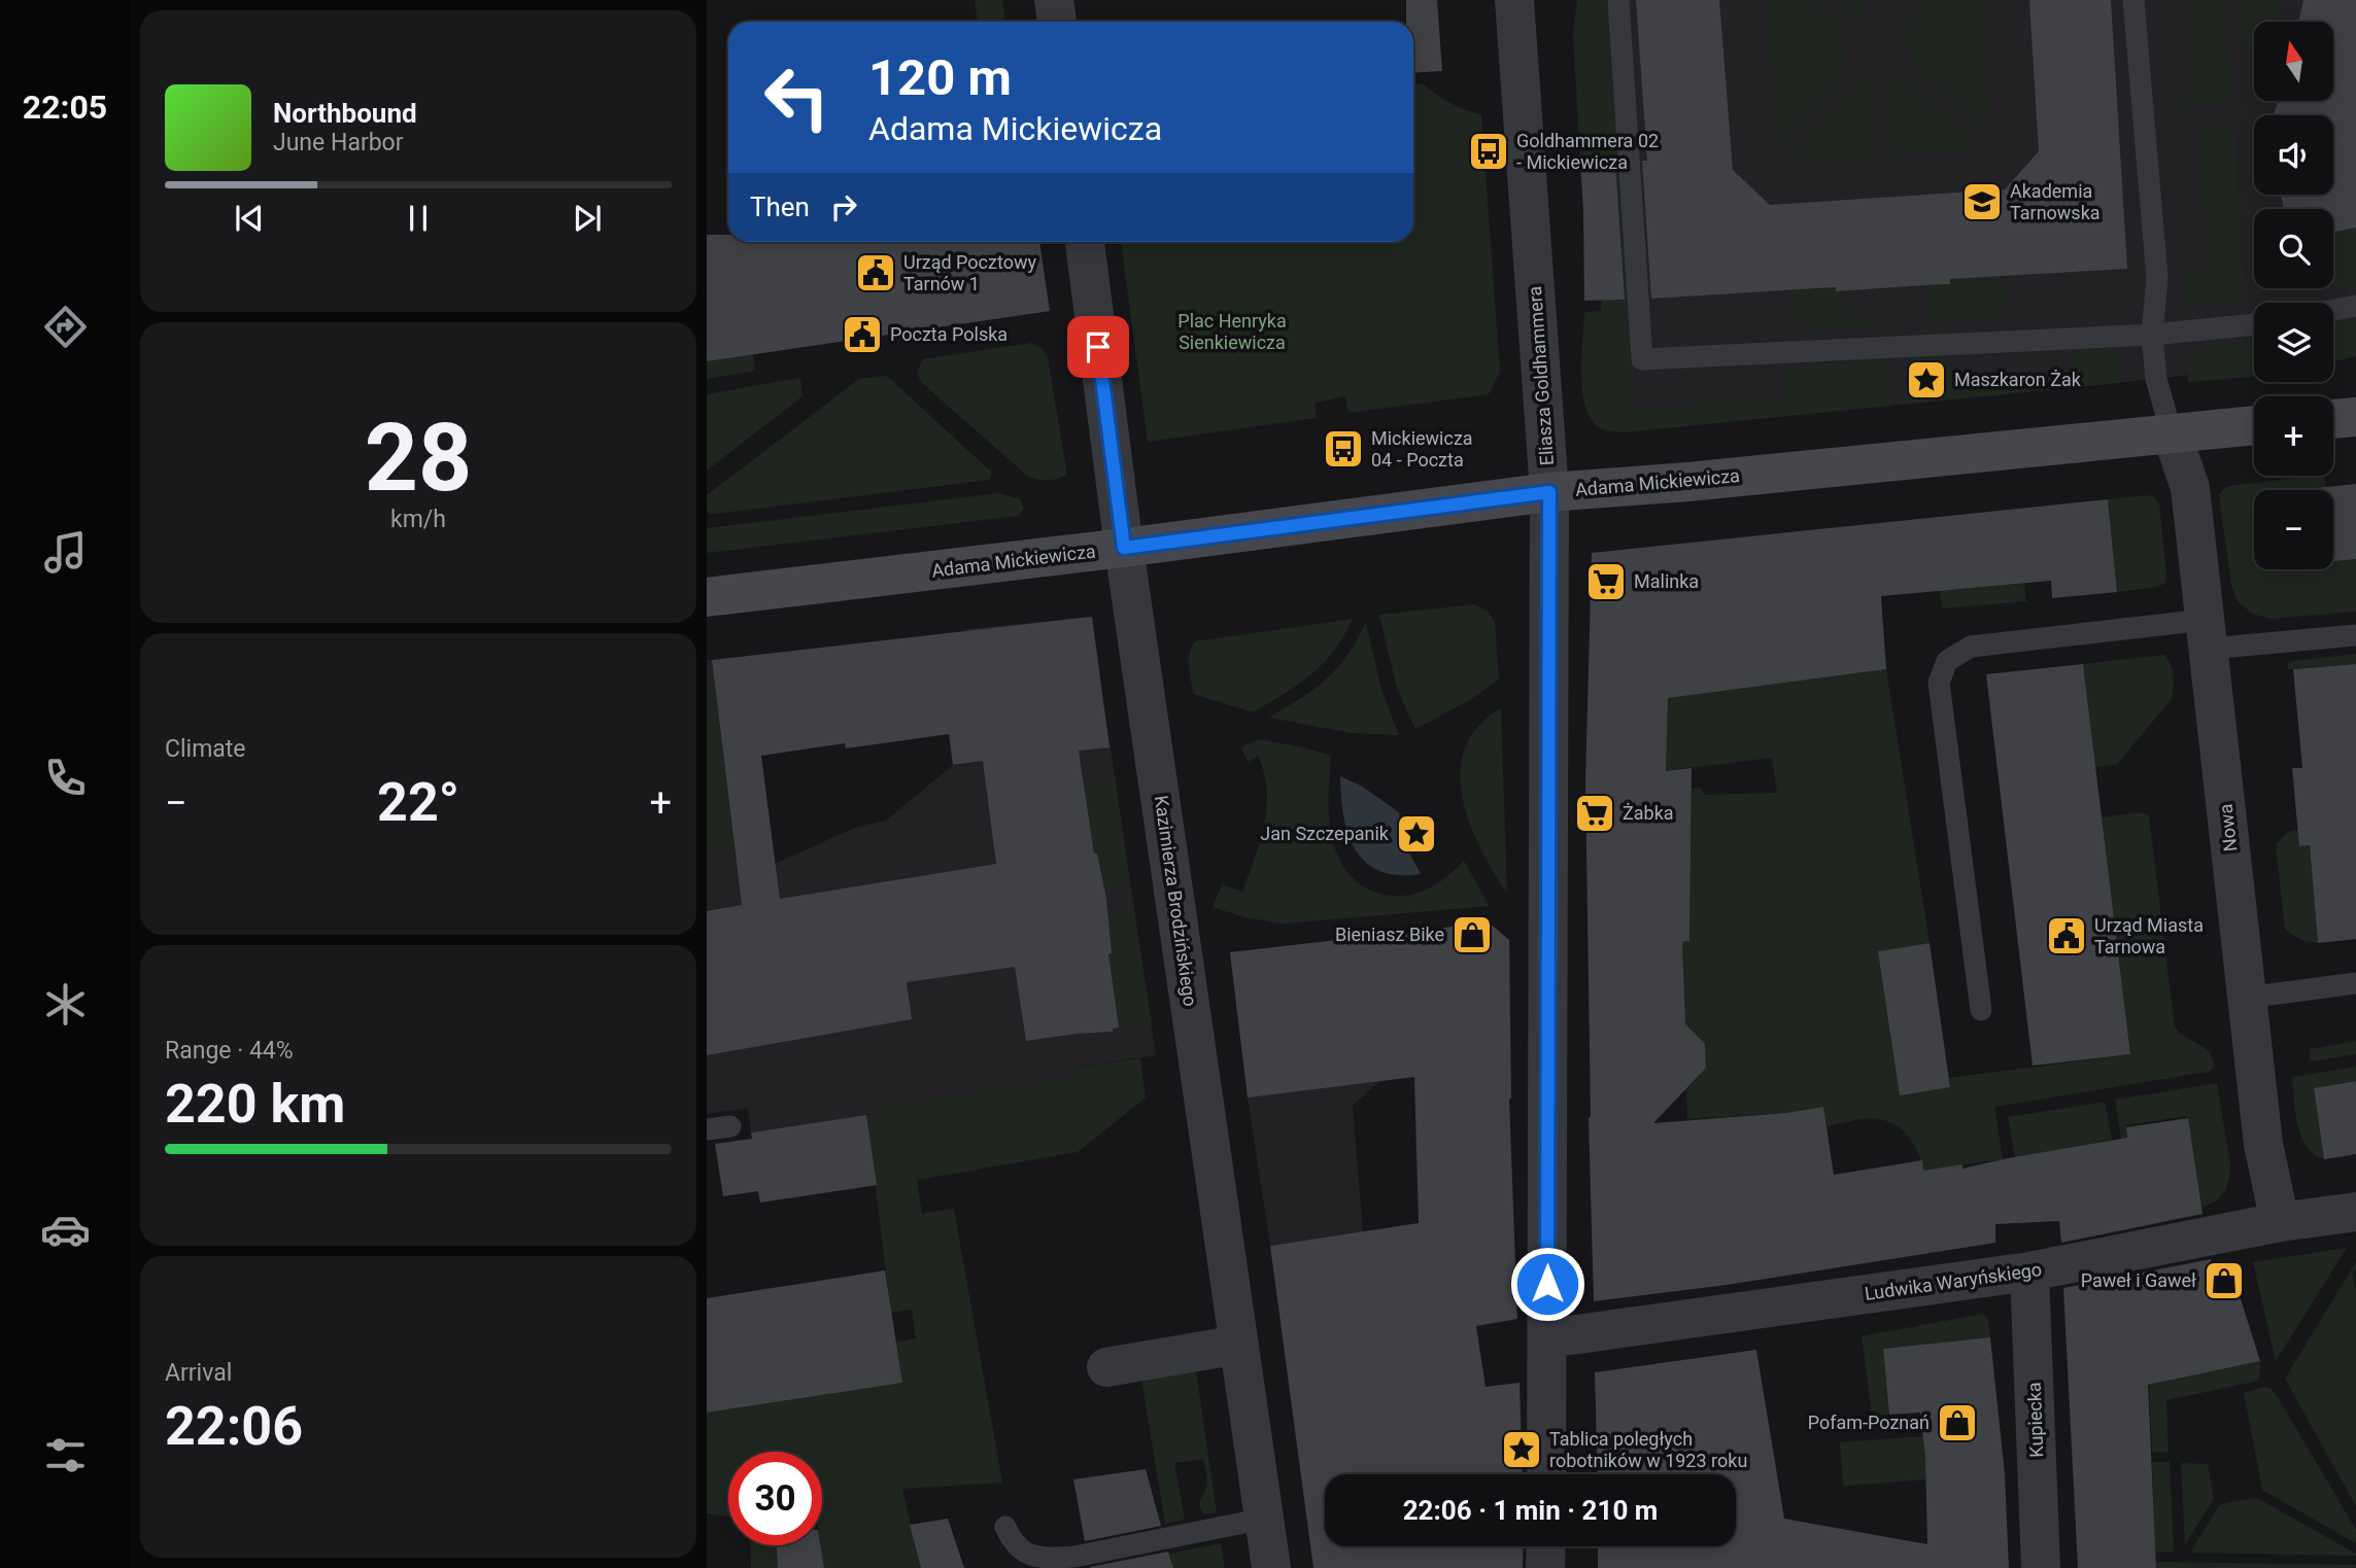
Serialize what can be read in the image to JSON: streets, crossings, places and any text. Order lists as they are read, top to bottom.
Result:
{
  "streets": {
    "street": [
      "Eliasza Goldhammera",
      "Adama Mickiewicza",
      "Nowa",
      "Kazimierza Brodzińskiego",
      "Ludwika Waryńskiego",
      "Kupiecka"
    ]
  },
  "crossings": [
    ["Eliasza Goldhammera", "Adama Mickiewicza"],
    ["Eliasza Goldhammera", "Ludwika Waryńskiego"],
    ["Adama Mickiewicza", "Nowa"],
    ["Adama Mickiewicza", "Kazimierza Brodzińskiego"],
    ["Nowa", "Ludwika Waryńskiego"],
    ["Ludwika Waryńskiego", "Kupiecka"]
  ],
  "parks": ["Plac Henryka Sienkiewicza"],
  "places": {
    "bus stop": ["Goldhammera 02 - Mickiewicza", "Mickiewicza 04 - Poczta"],
    "school or university": ["Akademia Tarnowska"],
    "public building": ["Urząd Pocztowy Tarnów 1", "Poczta Polska", "Urząd Miasta Tarnowa"],
    "place": ["Maszkaron Żak", "Jan Szczepanik", "Tablica poległych robotników w 1923 roku"],
    "supermarket": ["Malinka", "Żabka"],
    "shop": ["Bieniasz Bike", "Paweł i Gaweł", "Pofam-Poznań"]
  },
  "north": "top",
  "page": {
    "tabs": "22:05",
    "map_buttons": ["+", "−"],
    "turn": ["120 m", "Adama Mickiewicza"],
    "song": ["Northbound", "June Harbor"],
    "then": "Then",
    "tile": [
      ["28", "km/h"],
      "Climate",
      ["Range · 44%", "220 km"],
      ["Arrival", "22:06"]
    ],
    "heat": ["−", "22°", "+"],
    "limit": "30",
    "trip": "22:06 · 1 min · 210 m"
  }
}
